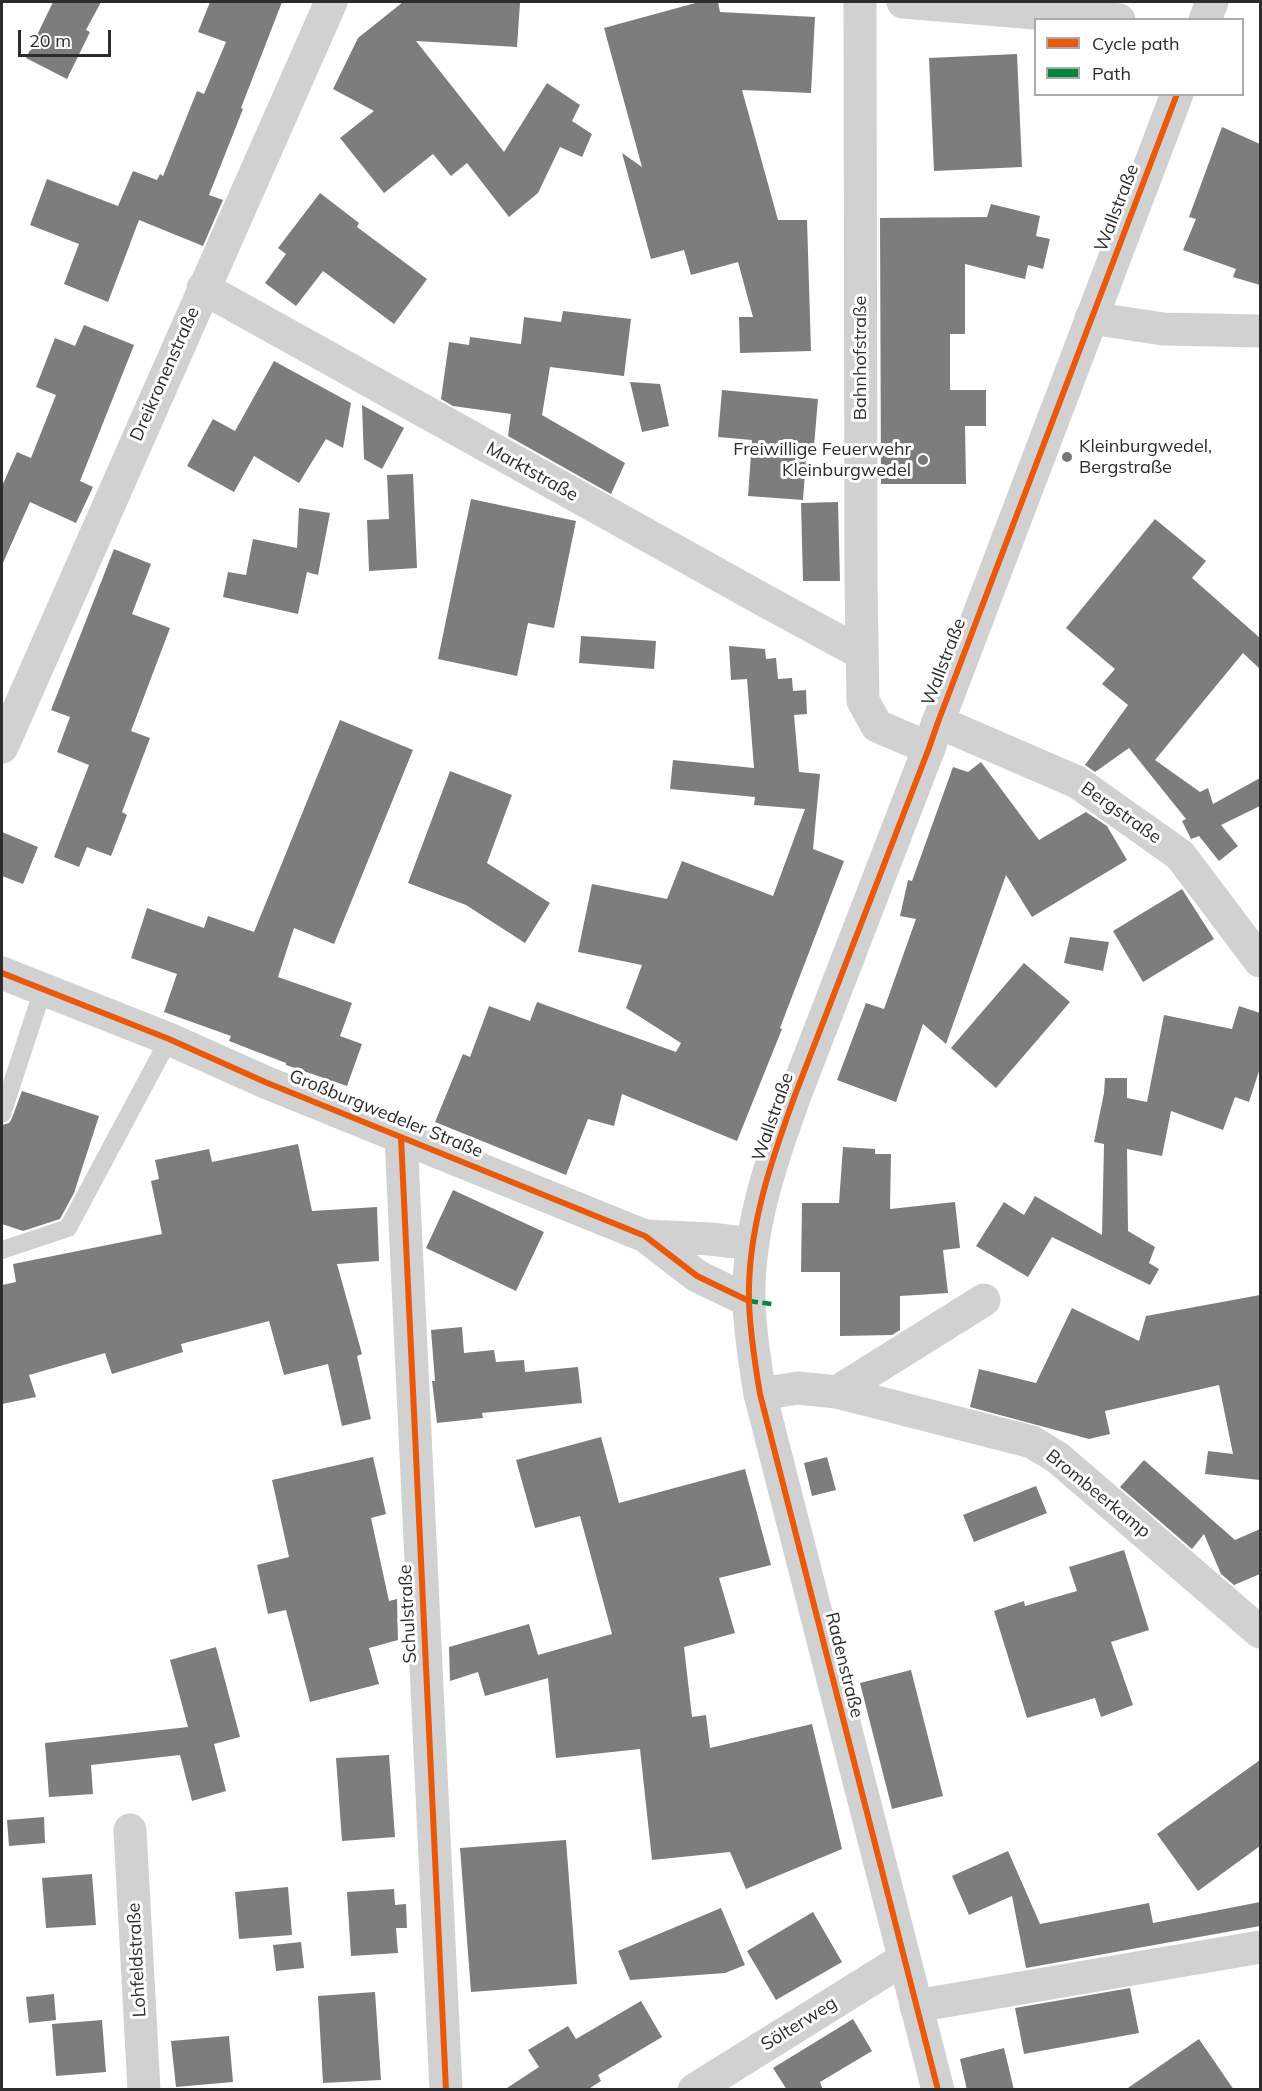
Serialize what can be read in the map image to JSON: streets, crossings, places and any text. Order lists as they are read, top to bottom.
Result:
{
  "streets": {
    "street": [
      "Wallstraße",
      "Bahnhofstraße",
      "Dreikronenstraße",
      "Marktstraße",
      "Bergstraße",
      "Großburgwedeler Straße",
      "Brombeerkamp",
      "Schulstraße",
      "Radenstraße",
      "Lohfeldstraße",
      "Sölterweg"
    ]
  },
  "crossings": [
    ["Wallstraße", "Bahnhofstraße"],
    ["Wallstraße", "Bergstraße"],
    ["Wallstraße", "Großburgwedeler Straße"],
    ["Wallstraße", "Radenstraße"],
    ["Bahnhofstraße", "Marktstraße"],
    ["Bahnhofstraße", "Bergstraße"],
    ["Dreikronenstraße", "Marktstraße"],
    ["Großburgwedeler Straße", "Schulstraße"],
    ["Großburgwedeler Straße", "Radenstraße"],
    ["Brombeerkamp", "Radenstraße"],
    ["Radenstraße", "Sölterweg"]
  ],
  "places": ["Kleinburgwedel, Bergstraße", "Freiwillige Feuerwehr Kleinburgwedel"],
  "legend": ["Cycle path", "Path"],
  "scale_bar": "20 m"
}
